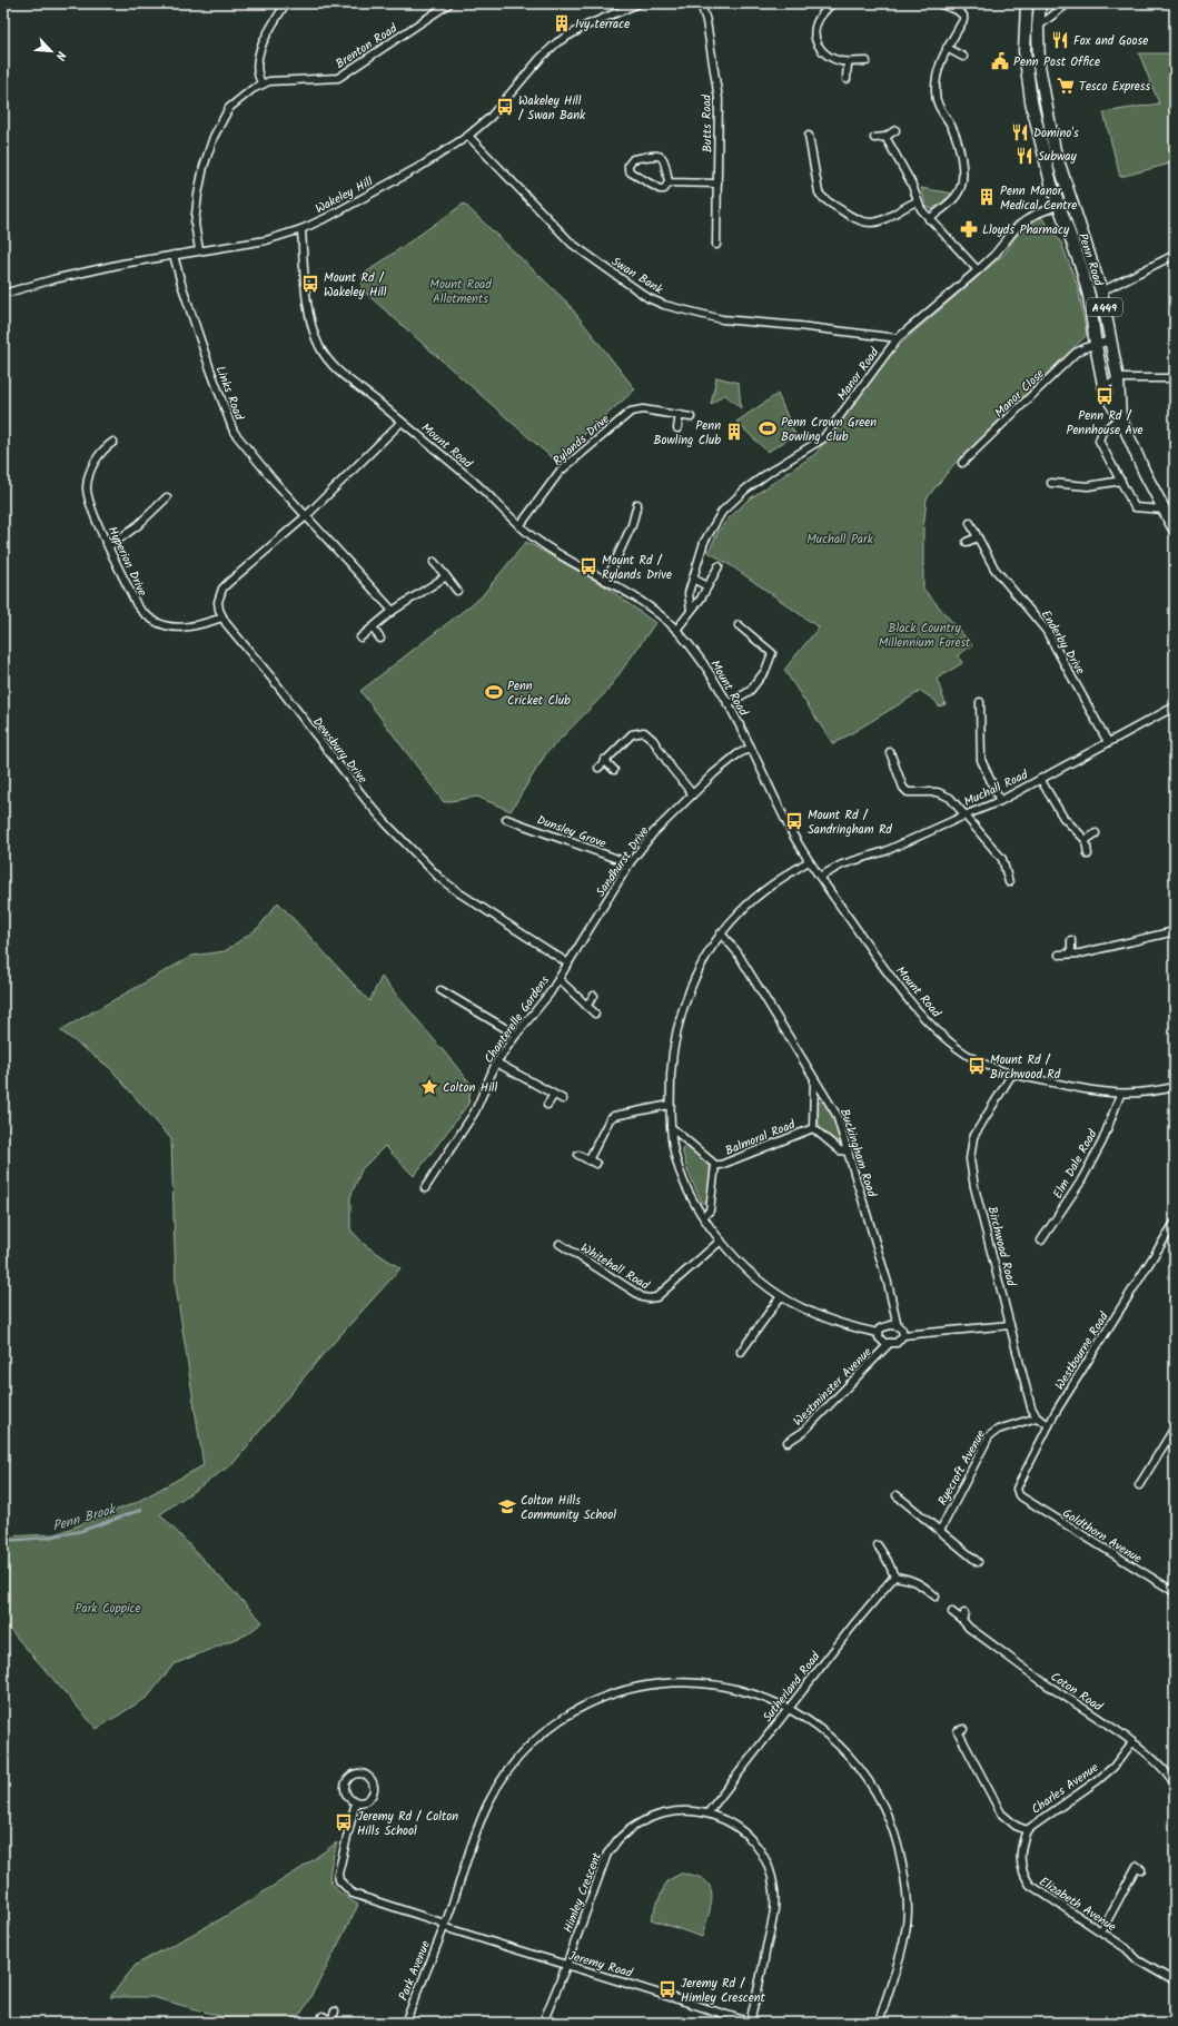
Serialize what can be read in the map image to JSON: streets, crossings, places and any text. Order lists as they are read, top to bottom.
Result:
{
  "streets": {
    "highway": ["Penn Road", "A449"],
    "street": [
      "Brenton Road",
      "Butts Road",
      "Wakeley Hill",
      "Swan Bank",
      "Manor Road",
      "Links Road",
      "Manor Close",
      "Rylands Drive",
      "Mount Road",
      "Hyperion Drive",
      "Enderby Drive",
      "Dewsbury Drive",
      "Muchall Road",
      "Dunsley Grove",
      "Sandhurst Drive",
      "Chanterelle Gardens",
      "Balmoral Road",
      "Buckingham Road",
      "Elm Dale Road",
      "Birchwood Road",
      "Whitehall Road",
      "Westbourne Road",
      "Westminster Avenue",
      "Ryecroft Avenue",
      "Goldthorn Avenue",
      "Sutherland Road",
      "Coton Road",
      "Charles Avenue",
      "Himley Crescent",
      "Elizabeth Avenue",
      "Jeremy Road",
      "Park Avenue"
    ]
  },
  "crossings": [
    ["Brenton Road", "Wakeley Hill"],
    ["Wakeley Hill", "Swan Bank"],
    ["Wakeley Hill", "Links Road"],
    ["Wakeley Hill", "Mount Road"],
    ["Penn Road", "Manor Road"],
    ["Penn Road", "Manor Close"],
    ["Swan Bank", "Manor Road"],
    ["Rylands Drive", "Mount Road"],
    ["Mount Road", "Muchall Road"],
    ["Mount Road", "Sandhurst Drive"],
    ["Mount Road", "Elm Dale Road"],
    ["Mount Road", "Birchwood Road"],
    ["Hyperion Drive", "Dewsbury Drive"],
    ["Enderby Drive", "Muchall Road"],
    ["Dewsbury Drive", "Sandhurst Drive"],
    ["Dunsley Grove", "Sandhurst Drive"],
    ["Sandhurst Drive", "Chanterelle Gardens"],
    ["Balmoral Road", "Buckingham Road"],
    ["Buckingham Road", "Westminster Avenue"],
    ["Birchwood Road", "Ryecroft Avenue"],
    ["Westbourne Road", "Goldthorn Avenue"],
    ["Sutherland Road", "Himley Crescent"],
    ["Sutherland Road", "Park Avenue"],
    ["Coton Road", "Charles Avenue"],
    ["Charles Avenue", "Elizabeth Avenue"],
    ["Himley Crescent", "Jeremy Road"],
    ["Jeremy Road", "Park Avenue"]
  ],
  "water": ["Penn Brook"],
  "parks": [
    "Mount Road Allotments",
    "Muchall Park",
    "Black Country Millennium Forest",
    "Park Coppice"
  ],
  "places": {
    "building": ["Ivy terrace", "Penn Manor Medical Centre", "Penn Bowling Club"],
    "restaurant": ["Fox and Goose", "Domino's", "Subway"],
    "public building": ["Penn Post Office"],
    "supermarket": ["Tesco Express"],
    "bus stop": [
      "Wakeley Hill / Swan Bank",
      "Mount Rd / Wakeley Hill",
      "Penn Rd / Pennhouse Ave",
      "Mount Rd / Rylands Drive",
      "Mount Rd / Sandringham Rd",
      "Mount Rd / Birchwood Rd",
      "Jeremy Rd / Colton Hills School",
      "Jeremy Rd / Himley Crescent"
    ],
    "pharmacy": ["Lloyds Pharmacy"],
    "sports": ["Penn Crown Green Bowling Club", "Penn Cricket Club"],
    "place": ["Colton Hill"],
    "school or university": ["Colton Hills Community School"]
  },
  "north": "bottom right"
}
